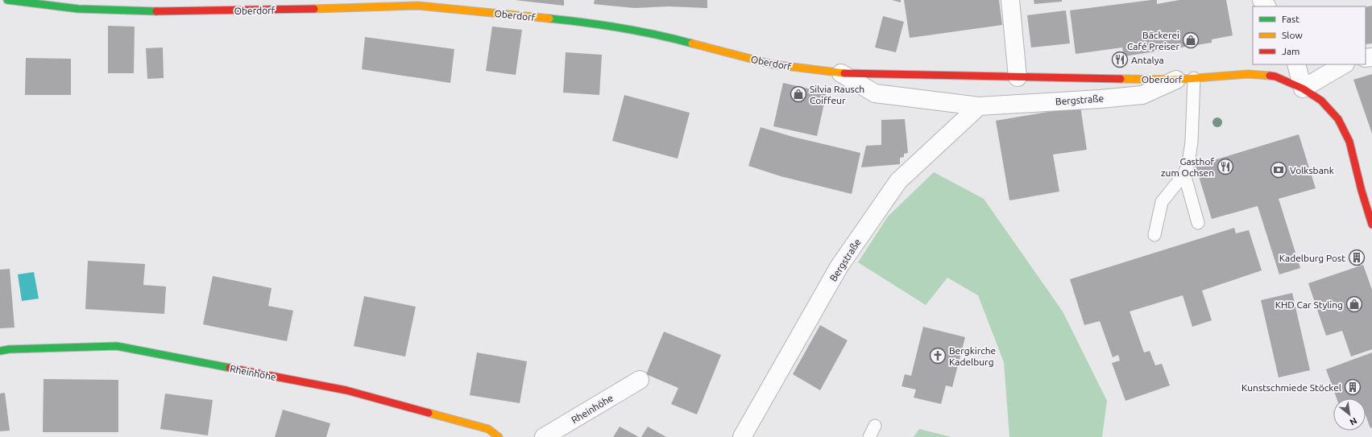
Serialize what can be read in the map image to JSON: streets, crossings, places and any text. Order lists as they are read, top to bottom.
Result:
{
  "streets": {
    "main road": ["Oberdorf", "Rheinhöhe"],
    "street": ["Bergstraße"]
  },
  "crossings": [
    ["Oberdorf", "Bergstraße"]
  ],
  "places": {
    "shop": ["Bäckerei Café Preiser", "Silvia Rausch Coiffeur", "KHD Car Styling"],
    "restaurant": ["Antalya", "Gasthof zum Ochsen"],
    "bank": ["Volksbank"],
    "building": ["Kadelburg Post", "Kunstschmiede Stöckel"],
    "church": ["Bergkirche Kadelburg"]
  },
  "legend": ["Fast", "Slow", "Jam"],
  "north": "bottom right"
}
